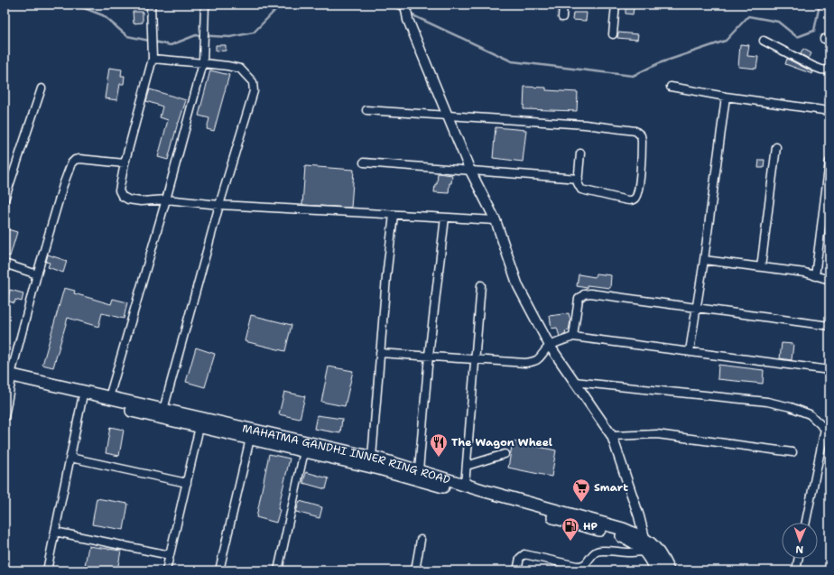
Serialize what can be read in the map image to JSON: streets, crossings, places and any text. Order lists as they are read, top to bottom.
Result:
{
  "streets": {
    "main road": ["MAHATMA GANDHI INNER RING ROAD"]
  },
  "places": {
    "restaurant": ["The Wagon Wheel"],
    "supermarket": ["Smart"],
    "fuel station": ["HP"]
  },
  "north": "bottom"
}
